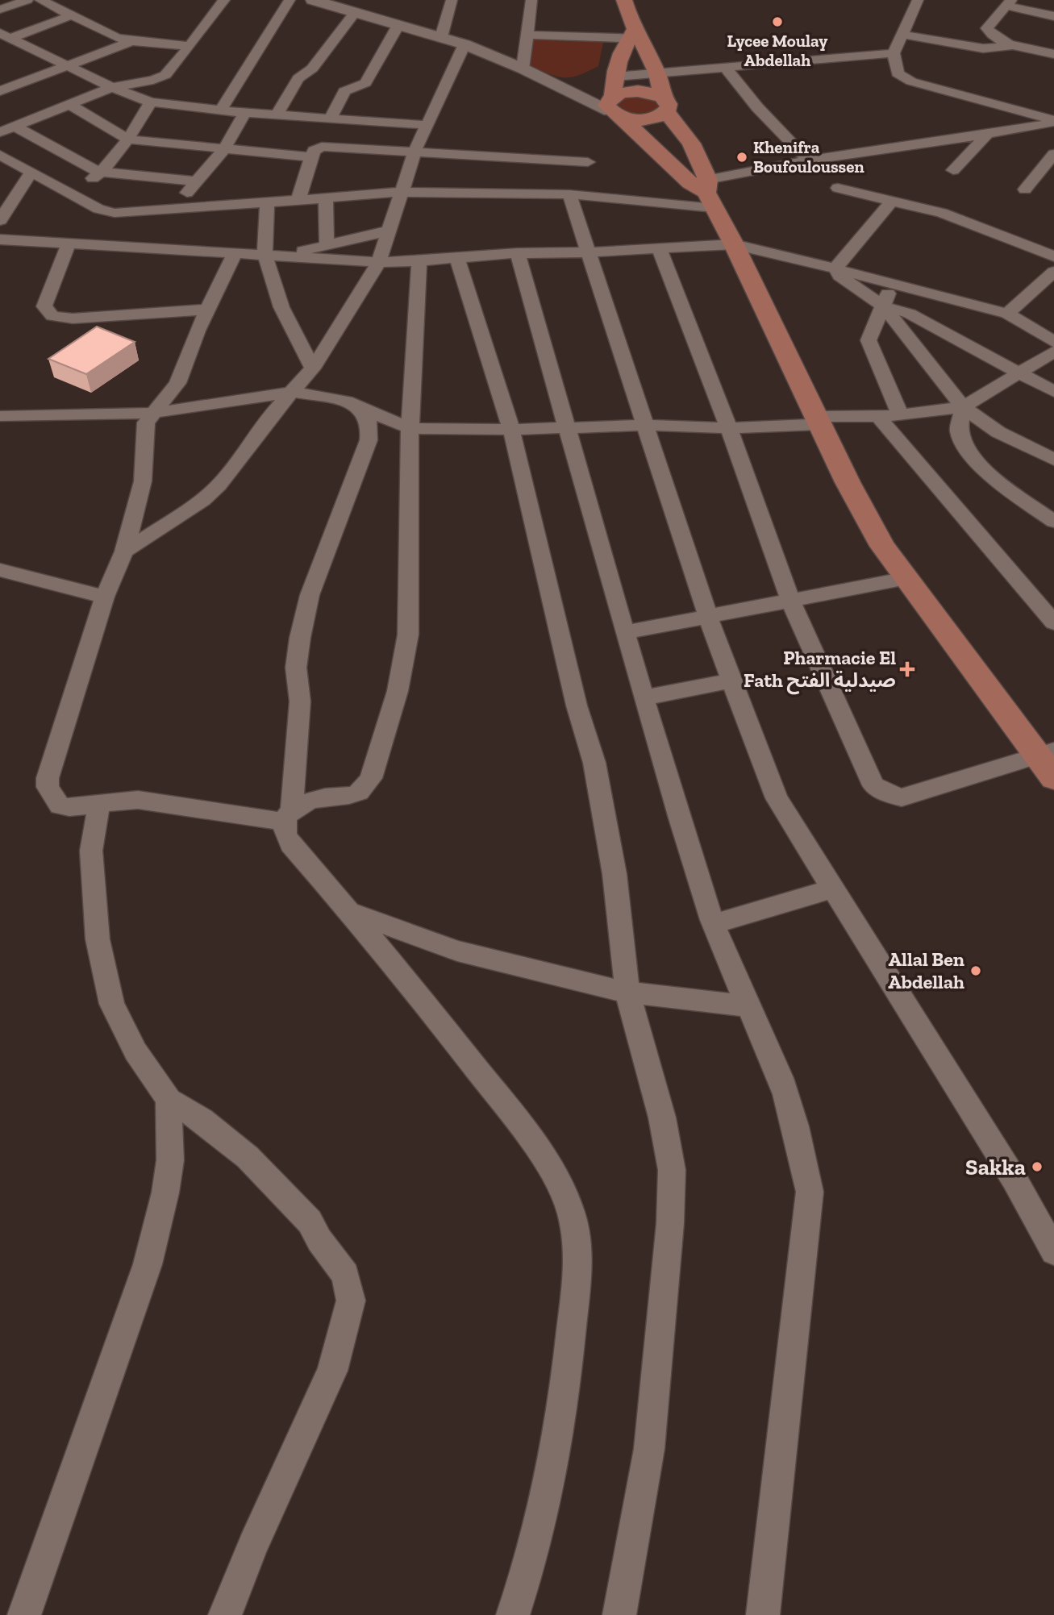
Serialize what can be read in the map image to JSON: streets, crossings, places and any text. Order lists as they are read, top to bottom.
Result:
{
  "places": {
    "other": [
      "Lycee Moulay Abdellah",
      "Khenifra Boufouloussen",
      "Allal Ben Abdellah",
      "Sakka"
    ],
    "health": ["Pharmacie El Fath صيدلية الفتح"]
  }
}
